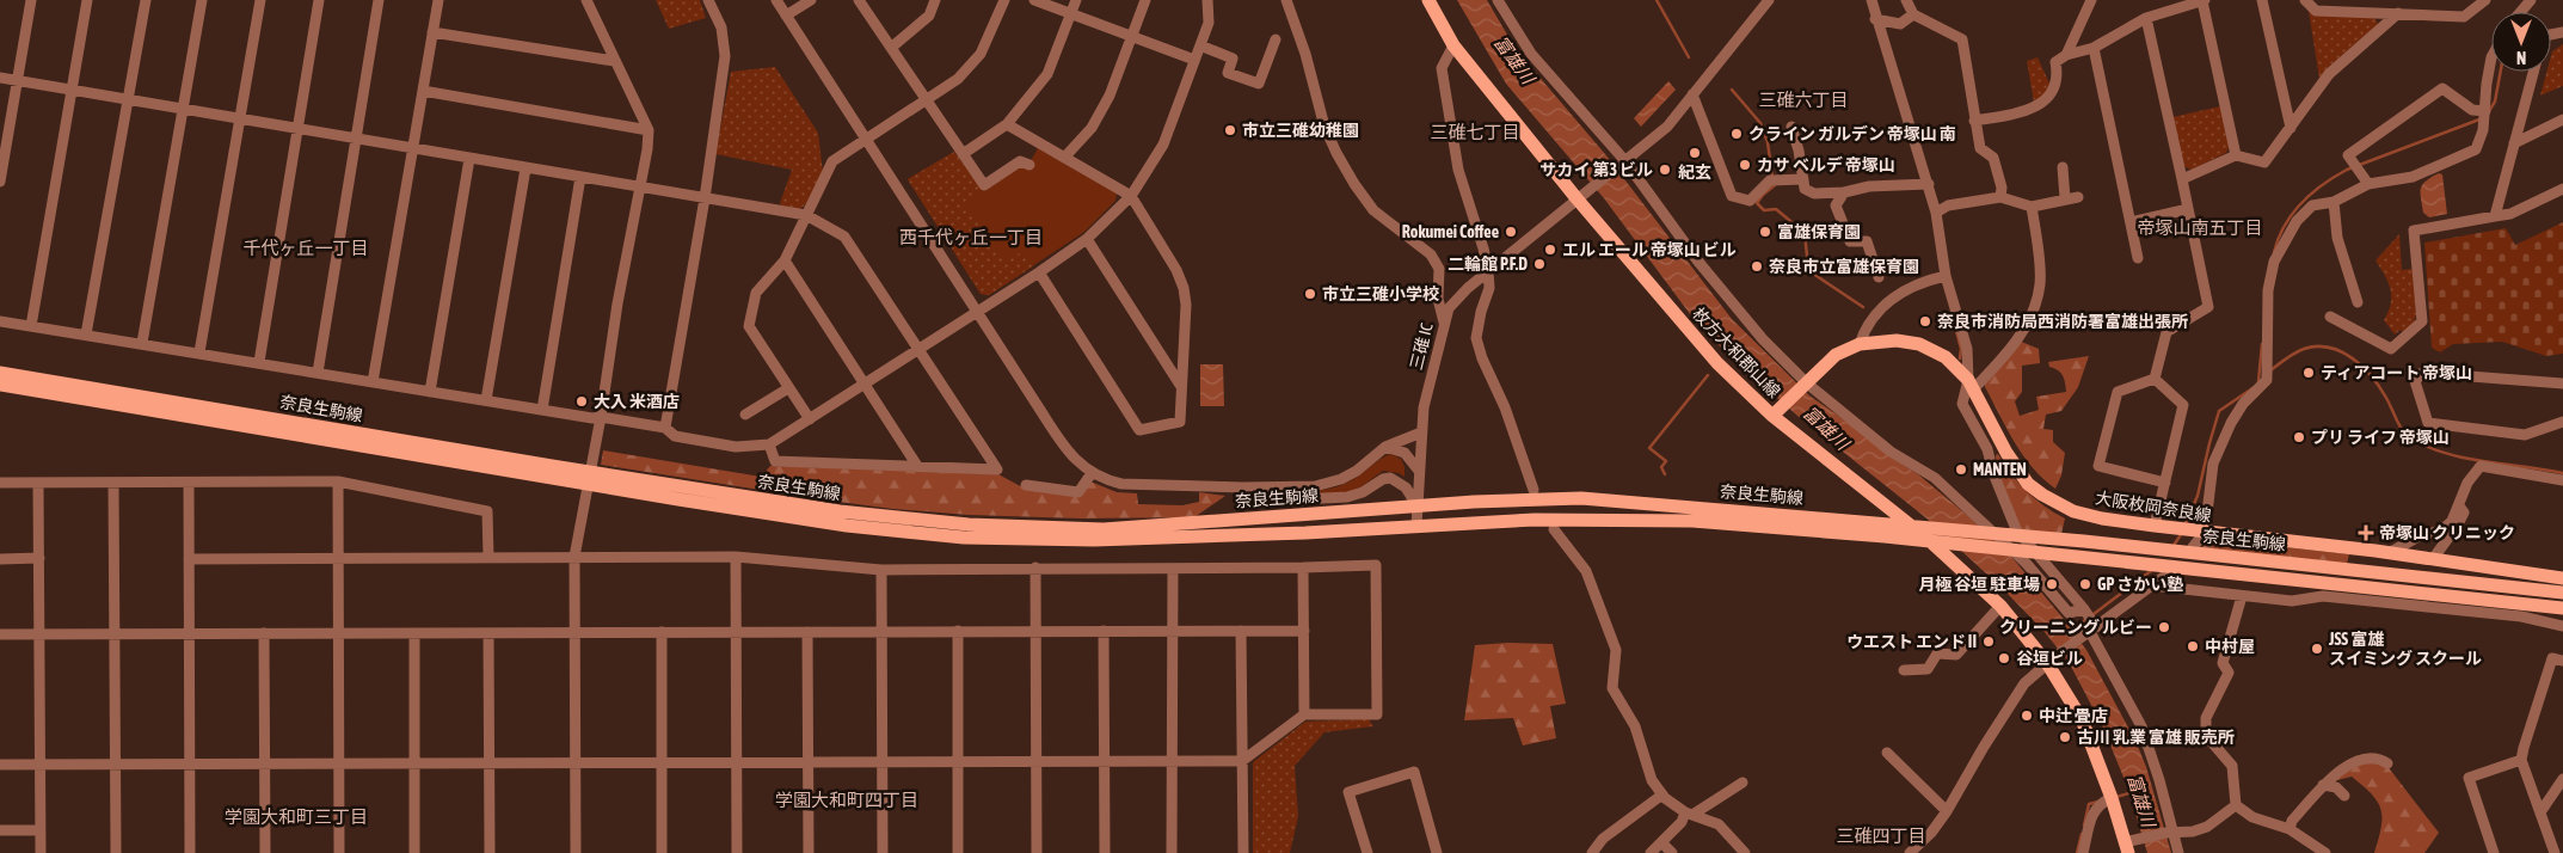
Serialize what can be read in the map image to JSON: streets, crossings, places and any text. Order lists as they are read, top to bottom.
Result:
{
  "streets": {
    "main road": ["枚方大和郡山線", "奈良生駒線", "大阪枚岡奈良線"],
    "street": ["三碓 IC"]
  },
  "crossings": [
    ["三碓 IC", "枚方大和郡山線"],
    ["三碓 IC", "奈良生駒線"],
    ["枚方大和郡山線", "大阪枚岡奈良線"]
  ],
  "districts": [
    "三碓六丁目",
    "三碓七丁目",
    "帝塚山南五丁目",
    "西千代ヶ丘一丁目",
    "千代ヶ丘一丁目",
    "学園大和町四丁目",
    "学園大和町三丁目",
    "三碓四丁目"
  ],
  "water": ["富雄川"],
  "places": {
    "other": [
      "市立三碓幼稚園",
      "クライン ガルデン 帝塚山 南",
      "紀玄",
      "カサ ベルデ 帝塚山",
      "サカイ 第3 ビル",
      "Rokumei Coffee",
      "富雄保育園",
      "エル エール 帝塚山 ビル",
      "二輪館 P.F.D",
      "奈良市立富雄保育園",
      "市立三碓小学校",
      "奈良市消防局西消防署富雄出張所",
      "ティアコート 帝塚山",
      "大入 米酒店",
      "プリ ライフ 帝塚山",
      "MANTEN",
      "月極 谷垣 駐車場",
      "GP さかい塾",
      "クリーニング ルビー",
      "ウエスト エンド II",
      "中村屋",
      "JSS 富雄 スイミング スクール",
      "谷垣ビル",
      "中辻 畳店",
      "古川 乳業 富雄 販売所"
    ],
    "health": ["帝塚山 クリニック"]
  },
  "north": "bottom"
}
